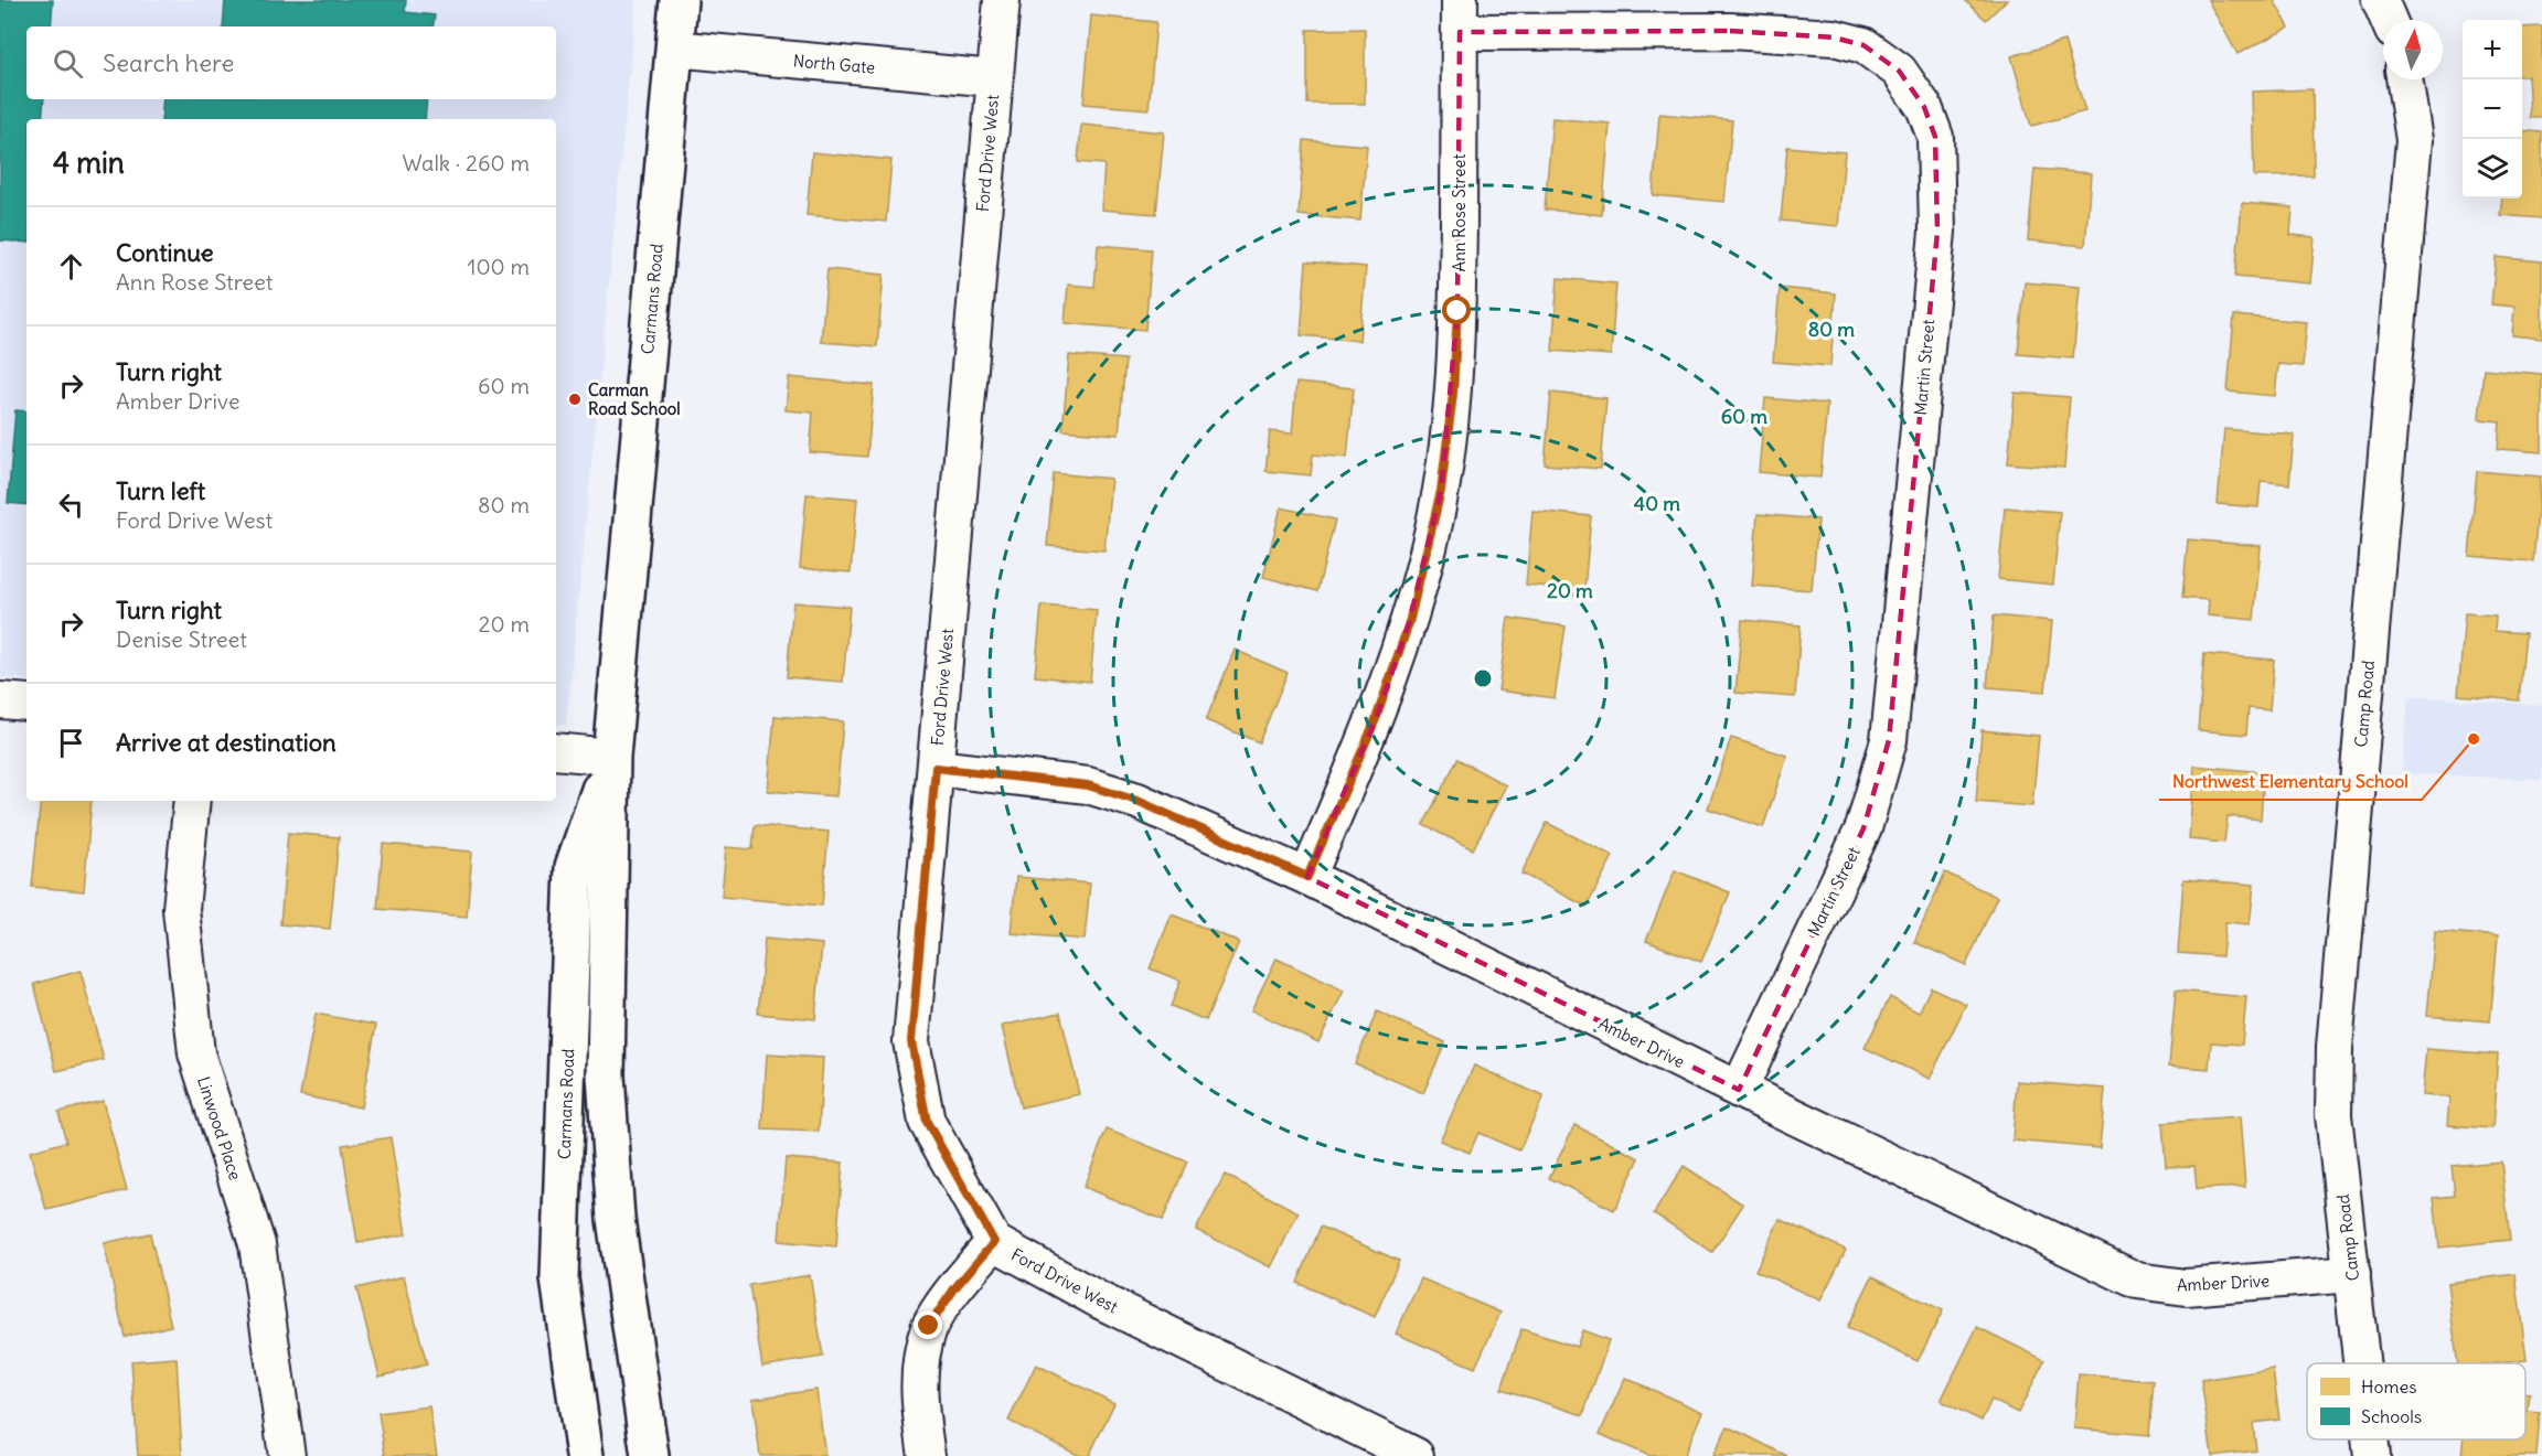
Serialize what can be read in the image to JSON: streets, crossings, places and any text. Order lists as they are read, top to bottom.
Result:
{
  "streets": {
    "street": [
      "North Gate",
      "Ford Drive West",
      "Ann Rose Street",
      "Carmans Road",
      "Martin Street",
      "Camp Road",
      "Amber Drive",
      "Linwood Place"
    ]
  },
  "crossings": [
    ["North Gate", "Ford Drive West"],
    ["North Gate", "Carmans Road"],
    ["Ford Drive West", "Amber Drive"],
    ["Ann Rose Street", "Martin Street"],
    ["Ann Rose Street", "Amber Drive"],
    ["Martin Street", "Amber Drive"],
    ["Camp Road", "Amber Drive"]
  ],
  "places": ["Carman Road School", "Northwest Elementary School"],
  "legend": ["Homes", "Schools"],
  "north": "top",
  "page": {
    "map_buttons": ["+", "−"],
    "search": "Search here",
    "heading": ["4 min", "Walk · 260 m"],
    "list": [
      ["Continue", "Ann Rose Street", "100 m"],
      ["Turn right", "Amber Drive", "60 m"],
      ["Turn left", "Ford Drive West", "80 m"],
      ["Turn right", "Denise Street", "20 m"],
      "Arrive at destination"
    ]
  },
  "rings": [
    "80 m",
    "60 m",
    "40 m",
    "20 m"
  ]
}
